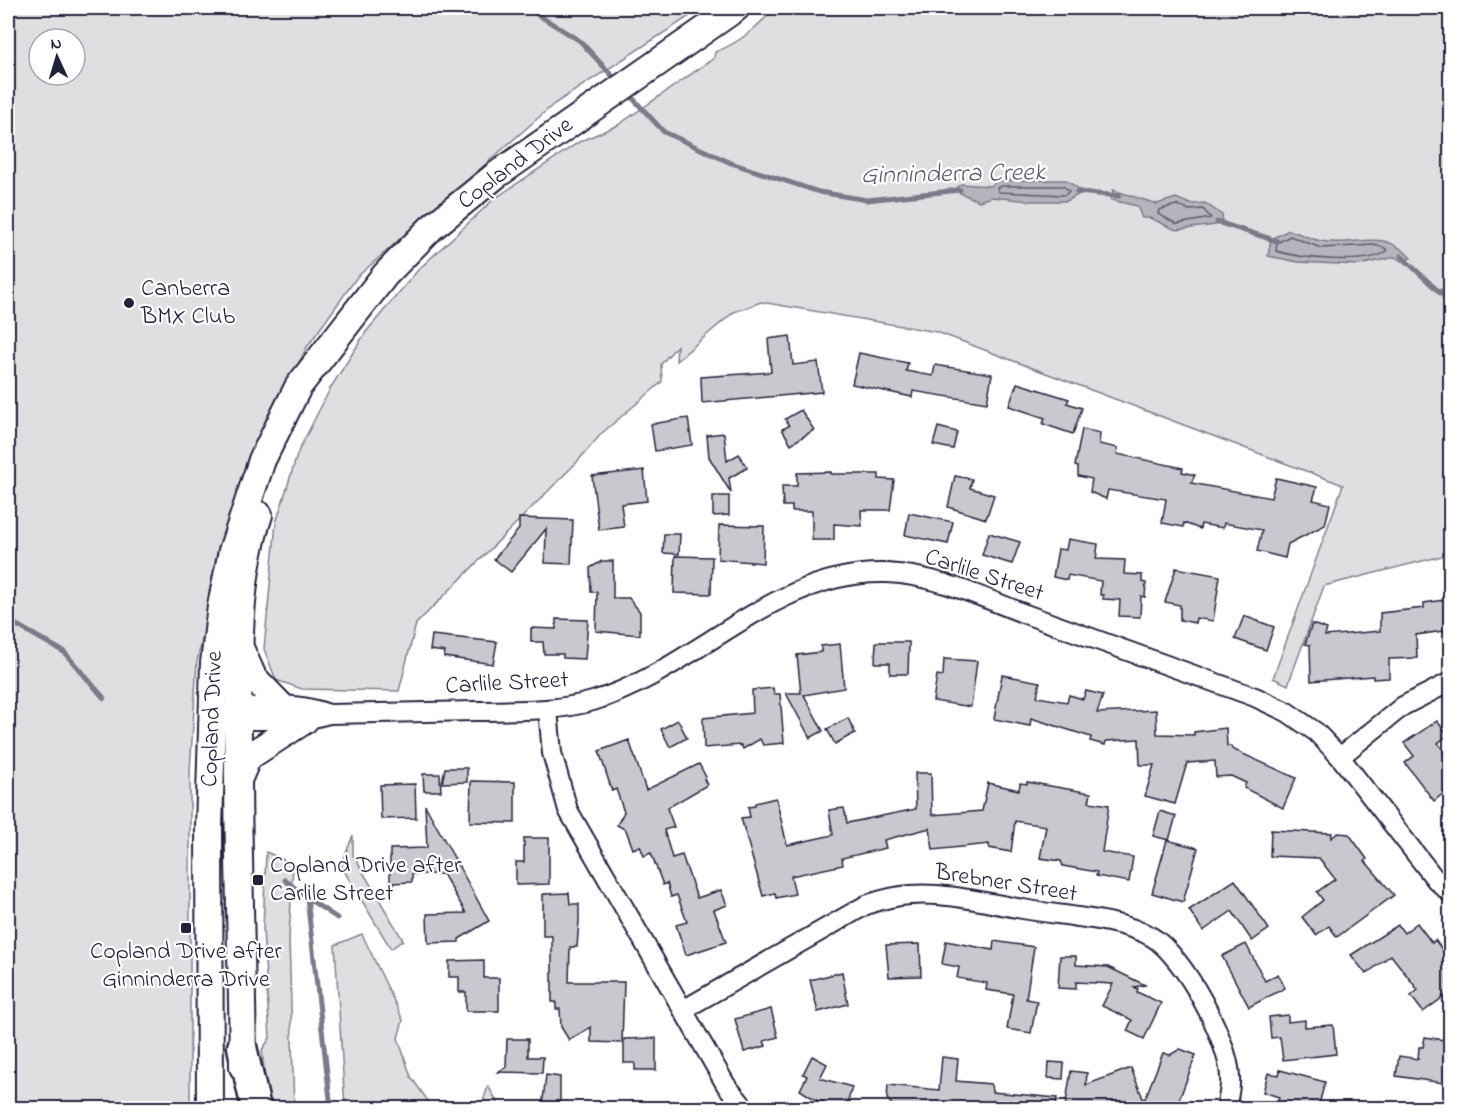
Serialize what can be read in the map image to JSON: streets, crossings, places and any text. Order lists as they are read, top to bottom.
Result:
{
  "streets": {
    "main road": ["Copland Drive"],
    "street": ["Carlile Street", "Brebner Street"]
  },
  "crossings": [
    ["Copland Drive", "Carlile Street"]
  ],
  "water": ["Ginninderra Creek"],
  "places": {
    "other": ["Canberra BMX Club"],
    "transit": ["Copland Drive after Carlile Street", "Copland Drive after Ginninderra Drive"]
  },
  "north": "top"
}
